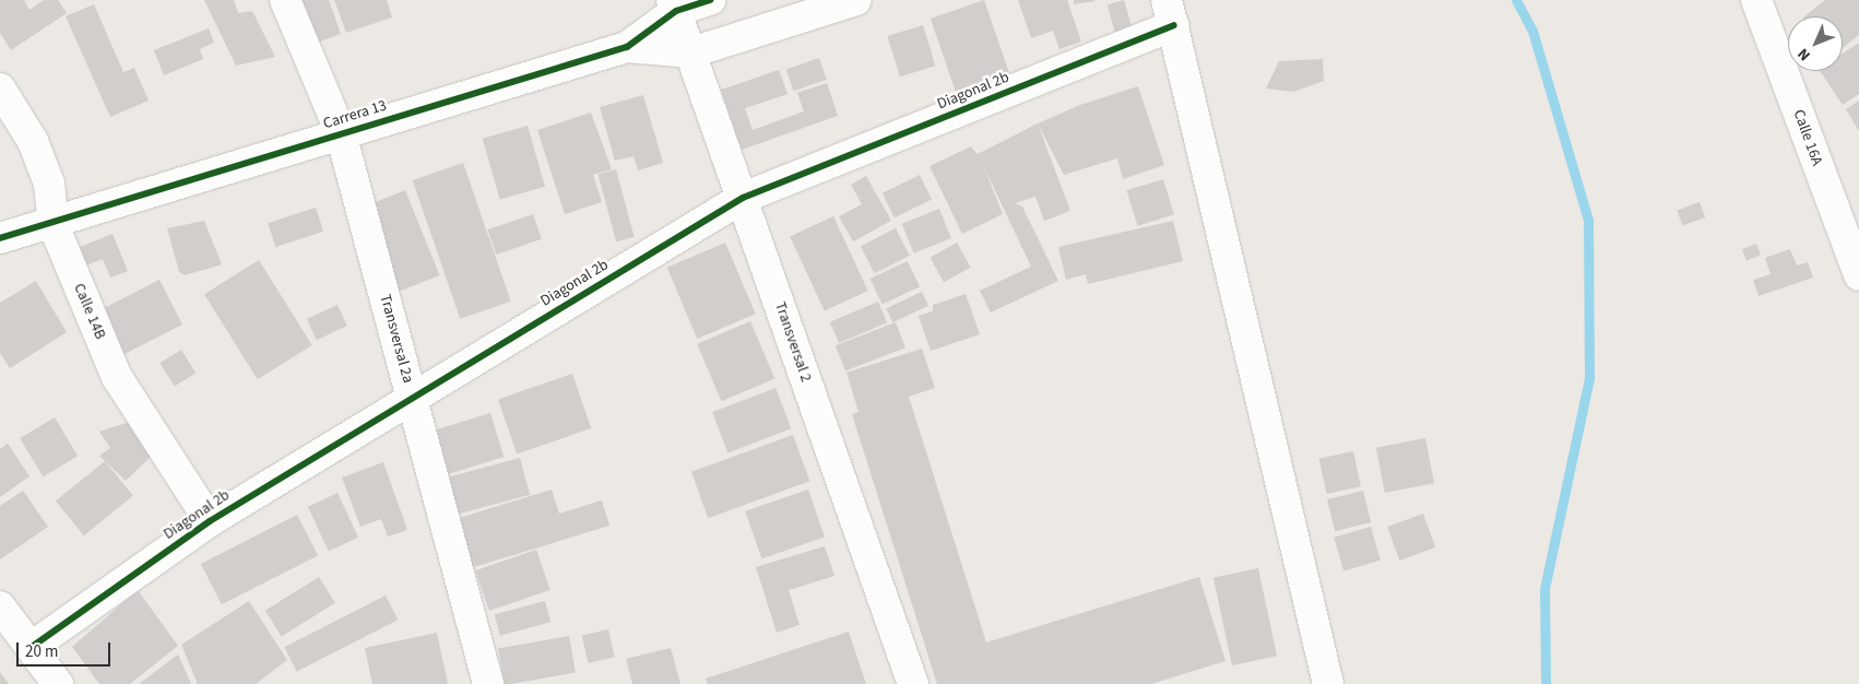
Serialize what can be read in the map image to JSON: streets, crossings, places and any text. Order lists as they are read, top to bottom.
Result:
{
  "streets": {
    "street": [
      "Diagonal 2b",
      "Carrera 13",
      "Calle 16A",
      "Calle 14B",
      "Transversal 2a",
      "Transversal 2"
    ]
  },
  "crossings": [
    ["Diagonal 2b", "Calle 14B"],
    ["Diagonal 2b", "Transversal 2a"],
    ["Diagonal 2b", "Transversal 2"],
    ["Carrera 13", "Calle 14B"],
    ["Carrera 13", "Transversal 2a"],
    ["Carrera 13", "Transversal 2"]
  ],
  "scale_bar": "20 m",
  "north": "bottom left"
}
